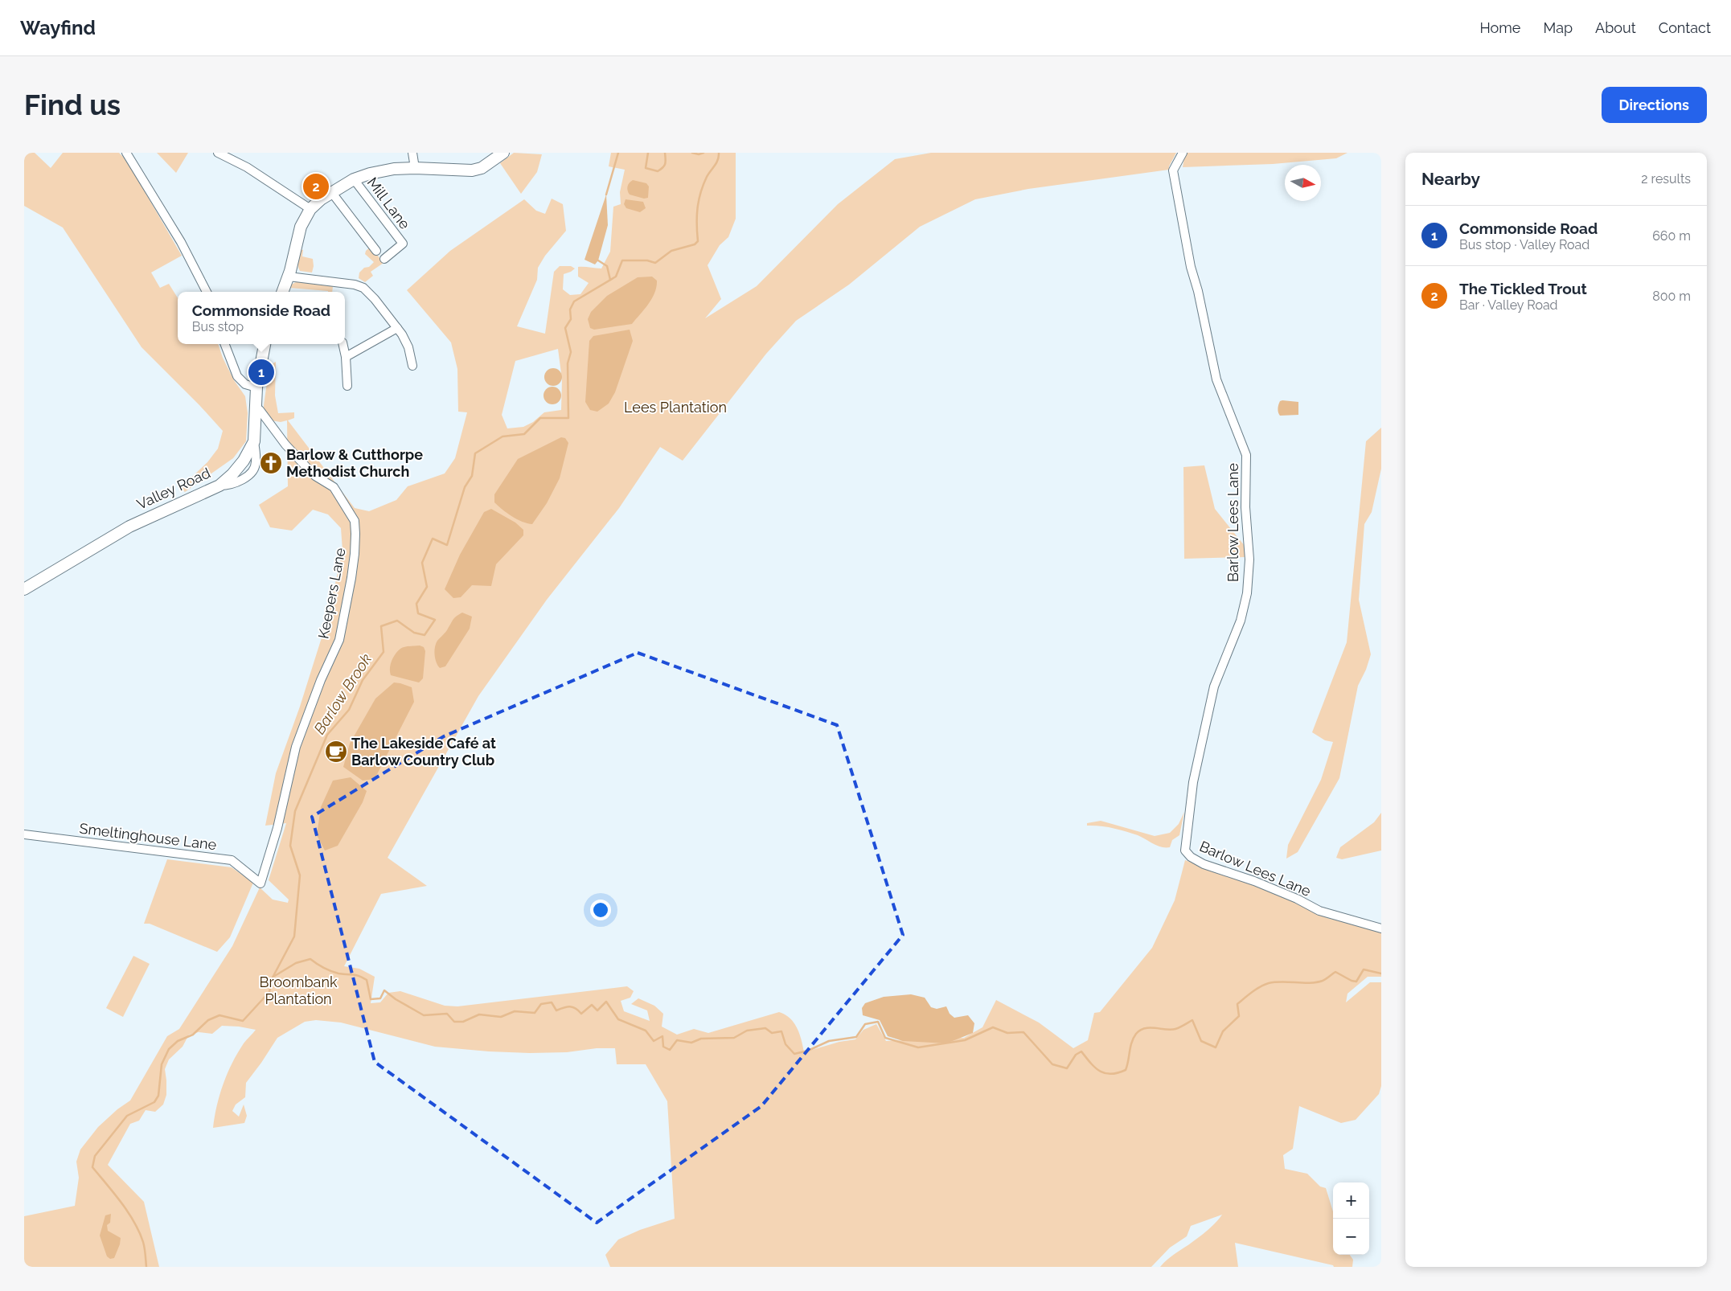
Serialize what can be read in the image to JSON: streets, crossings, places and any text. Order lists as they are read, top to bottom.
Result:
{
  "streets": {
    "main road": ["Valley Road"],
    "street": [
      "Mill Lane",
      "Barlow Lees Lane",
      "Keepers Lane",
      "Smeltinghouse Lane"
    ]
  },
  "crossings": [
    ["Valley Road", "Keepers Lane"],
    ["Keepers Lane", "Smeltinghouse Lane"]
  ],
  "water": ["Barlow Brook"],
  "parks": ["Lees Plantation", "Broombank Plantation"],
  "places": {
    "church": ["Barlow & Cutthorpe Methodist Church"],
    "cafe": ["The Lakeside Café at Barlow Country Club"]
  },
  "north": "right",
  "page": {
    "header": "Wayfind",
    "nav": [
      "Home",
      "Map",
      "About",
      "Contact"
    ],
    "buttons": "Directions",
    "title": "Find us",
    "heading": ["Nearby", "2 results"],
    "pins": ["2", "1"],
    "list": [
      {
        "mark": "1",
        "name": "Commonside Road",
        "note": "Bus stop · Valley Road",
        "value": "660 m"
      },
      {
        "mark": "2",
        "name": "The Tickled Trout",
        "note": "Bar · Valley Road",
        "value": "800 m"
      }
    ],
    "popup": ["Commonside Road", "Bus stop"],
    "map_buttons": ["+", "−"]
  }
}
